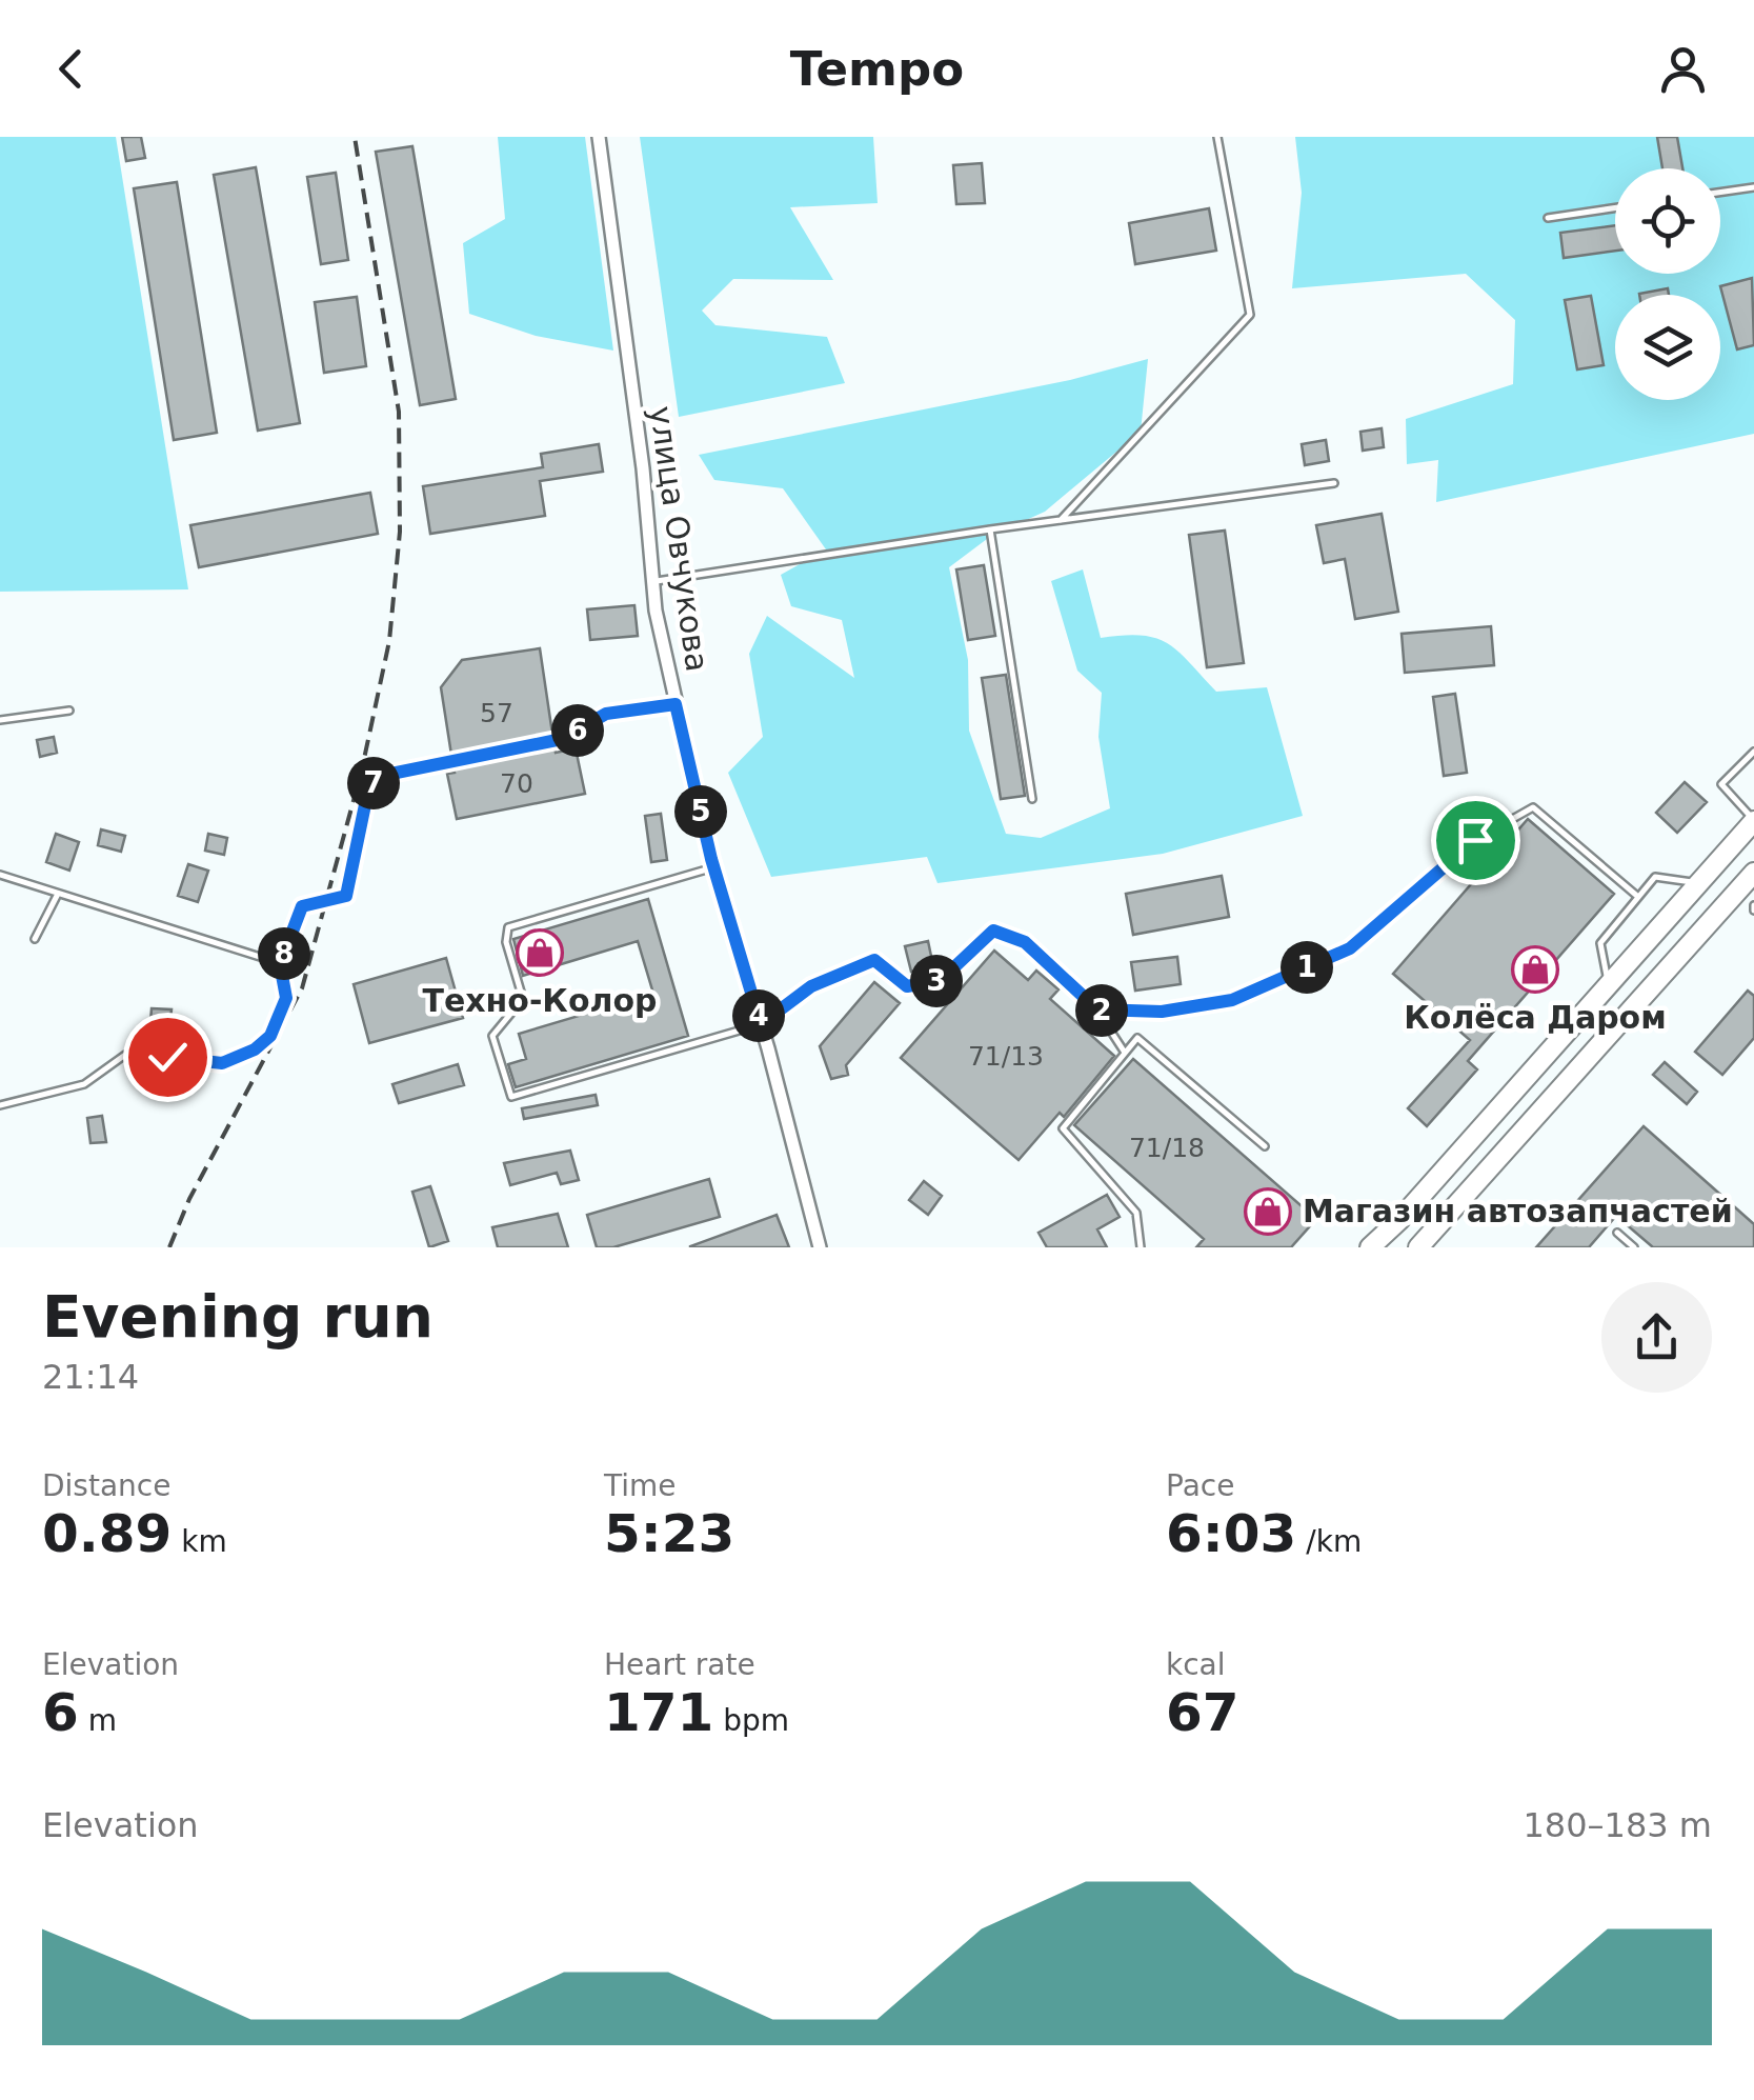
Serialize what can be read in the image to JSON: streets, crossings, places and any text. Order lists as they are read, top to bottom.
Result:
{
  "streets": {
    "street": ["улица Овчукова"]
  },
  "places": {
    "shop": ["Техно-Колор", "Колёса Даром", "Магазин автозапчастей"]
  },
  "house_numbers": [
    "57",
    "70",
    "71/13",
    "71/18"
  ],
  "page": {
    "header": "Tempo",
    "pins": [
      "6",
      "7",
      "5",
      "8",
      "1",
      "3",
      "2",
      "4"
    ],
    "heading": ["Evening run", "21:14"],
    "stats": [
      ["Distance", "0.89 km"],
      ["Time", "5:23"],
      ["Pace", "6:03 /km"],
      ["Elevation", "6 m"],
      ["Heart rate", "171 bpm"],
      ["kcal", "67"]
    ],
    "chart": ["Elevation", "180–183 m"]
  }
}
